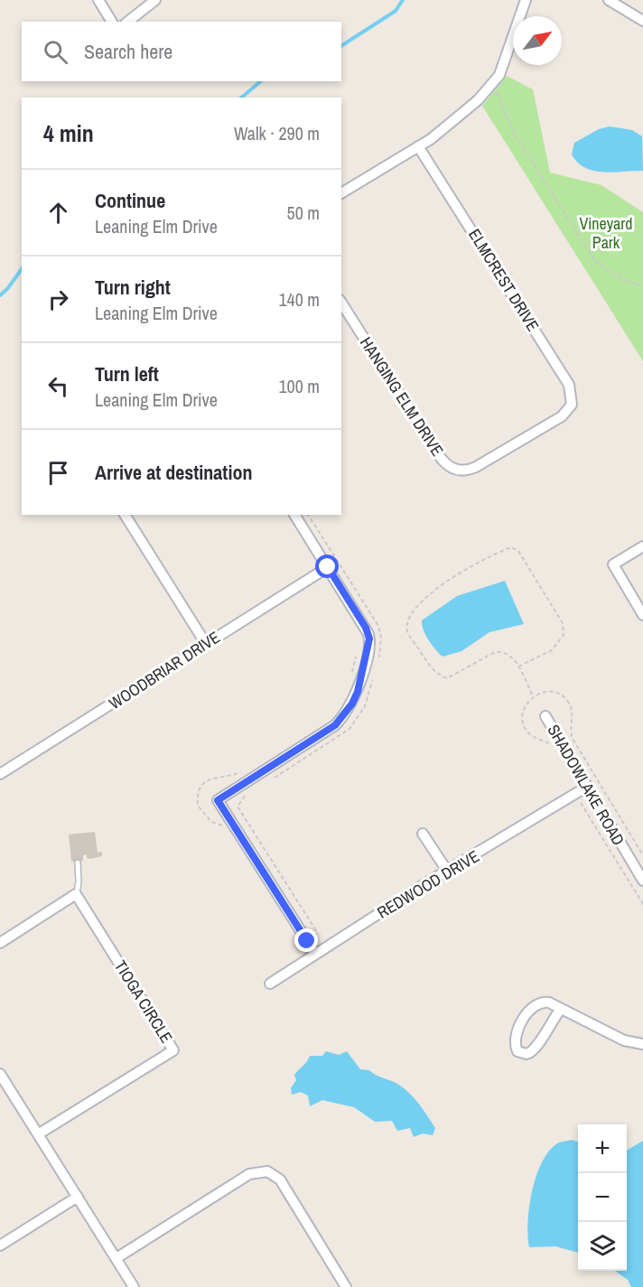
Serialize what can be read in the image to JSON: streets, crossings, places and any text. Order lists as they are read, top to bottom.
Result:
{
  "streets": {
    "street": [
      "ELMCREST DRIVE",
      "HANGING ELM DRIVE",
      "WOODBRIAR DRIVE",
      "SHADOWLAKE ROAD",
      "REDWOOD DRIVE",
      "TIOGA CIRCLE"
    ]
  },
  "crossings": [
    ["ELMCREST DRIVE", "HANGING ELM DRIVE"],
    ["SHADOWLAKE ROAD", "REDWOOD DRIVE"]
  ],
  "parks": ["Vineyard Park"],
  "north": "top right",
  "page": {
    "search": "Search here",
    "heading": ["4 min", "Walk · 290 m"],
    "list": [
      ["Continue", "Leaning Elm Drive", "50 m"],
      ["Turn right", "Leaning Elm Drive", "140 m"],
      ["Turn left", "Leaning Elm Drive", "100 m"],
      "Arrive at destination"
    ],
    "map_buttons": ["+", "−"]
  }
}
